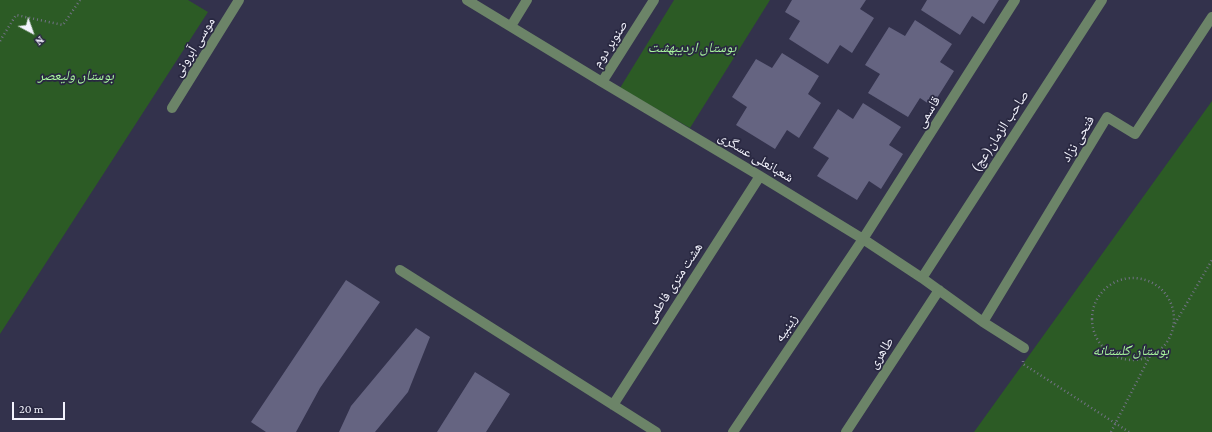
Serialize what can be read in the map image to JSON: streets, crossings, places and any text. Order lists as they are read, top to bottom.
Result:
{
  "streets": {
    "street": [
      "صنوبر دوم",
      "موسی آبرونی",
      "قاسمی",
      "صاحب الزمان(عج)",
      "فتحی نزاد",
      "شعبانعلی عسگری",
      "هشت متری فاطمی",
      "زینبیه",
      "طاهری"
    ]
  },
  "crossings": [
    ["صنوبر دوم", "شعبانعلی عسگری"],
    ["قاسمی", "شعبانعلی عسگری"],
    ["قاسمی", "زینبیه"],
    ["صاحب الزمان(عج)", "شعبانعلی عسگری"],
    ["فتحی نزاد", "شعبانعلی عسگری"],
    ["شعبانعلی عسگری", "هشت متری فاطمی"],
    ["شعبانعلی عسگری", "زینبیه"],
    ["شعبانعلی عسگری", "طاهری"]
  ],
  "parks": ["بوستان اردیبهشت", "بوستان ولیعصر", "بوستان گلستانه"],
  "scale_bar": "20 m",
  "north": "bottom right"
}
